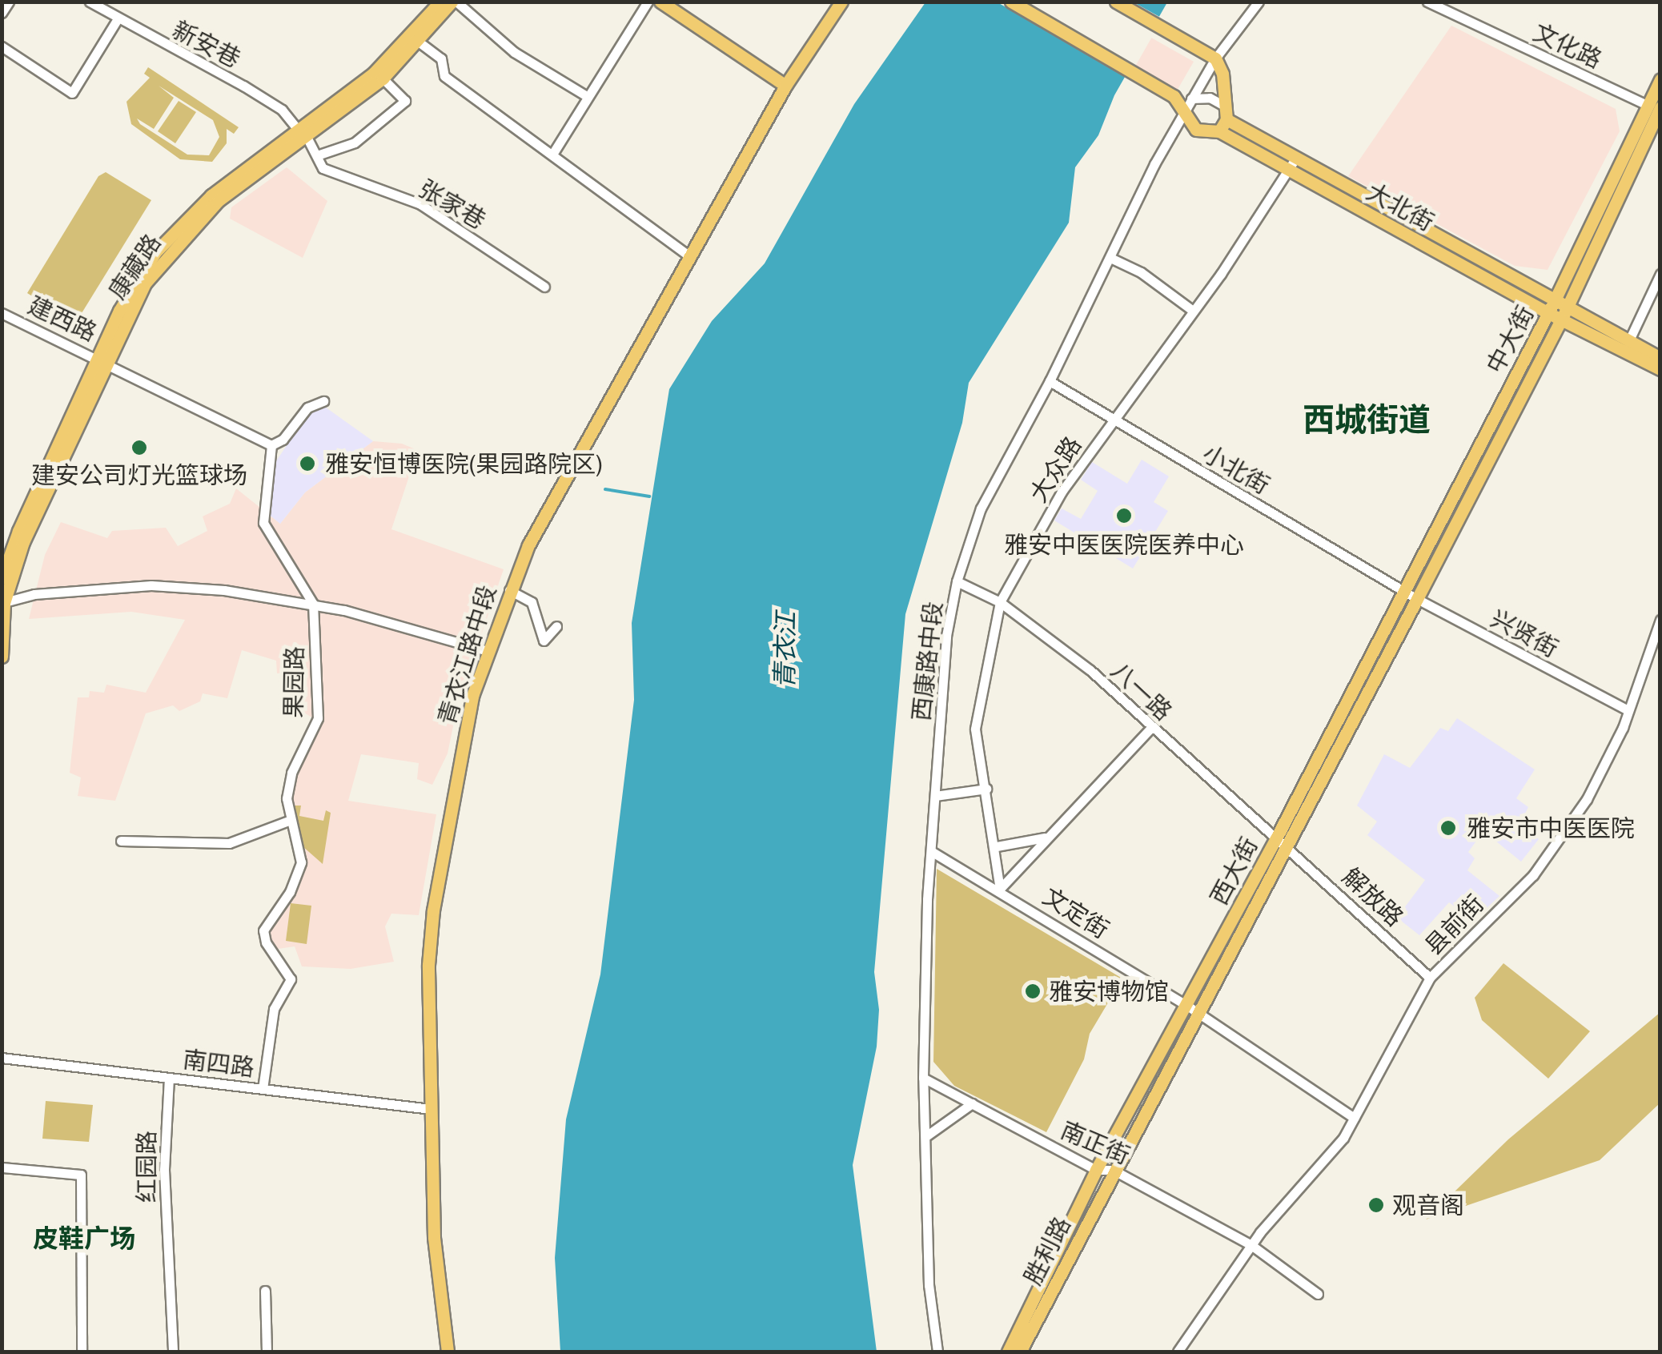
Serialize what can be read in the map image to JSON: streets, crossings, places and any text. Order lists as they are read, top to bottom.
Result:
{
  "streets": {
    "main road": [
      "大北街",
      "康藏路",
      "中大街",
      "青衣江路中段",
      "西大街",
      "胜利路"
    ],
    "street": [
      "新安巷",
      "文化路",
      "张家巷",
      "建西路",
      "大众路",
      "小北街",
      "兴贤街",
      "西康路中段",
      "果园路",
      "八一路",
      "解放路",
      "文定街",
      "县前街",
      "南四路",
      "南正街",
      "红园路"
    ]
  },
  "crossings": [
    ["新安巷", "张家巷"],
    ["新安巷", "康藏路"],
    ["文化路", "中大街"],
    ["张家巷", "康藏路"],
    ["大北街", "中大街"],
    ["大北街", "大众路"],
    ["大北街", "西康路中段"],
    ["大北街", "西大街"],
    ["康藏路", "建西路"],
    ["中大街", "小北街"],
    ["中大街", "兴贤街"],
    ["中大街", "西大街"],
    ["大众路", "小北街"],
    ["大众路", "八一路"],
    ["大众路", "文定街"],
    ["小北街", "兴贤街"],
    ["小北街", "西康路中段"],
    ["小北街", "西大街"],
    ["兴贤街", "西大街"],
    ["兴贤街", "县前街"],
    ["青衣江路中段", "南四路"],
    ["西康路中段", "八一路"],
    ["西康路中段", "文定街"],
    ["西康路中段", "南正街"],
    ["果园路", "南四路"],
    ["八一路", "西大街"],
    ["八一路", "解放路"],
    ["西大街", "解放路"],
    ["西大街", "文定街"],
    ["西大街", "南正街"],
    ["西大街", "胜利路"],
    ["解放路", "县前街"],
    ["文定街", "县前街"],
    ["县前街", "南正街"],
    ["南四路", "红园路"],
    ["南正街", "胜利路"]
  ],
  "districts": ["西城街道", "皮鞋广场"],
  "water": ["青衣江"],
  "places": [
    "建安公司灯光篮球场",
    "雅安恒博医院(果园路院区)",
    "雅安中医医院医养中心",
    "雅安市中医医院",
    "雅安博物馆",
    "观音阁"
  ]
}
